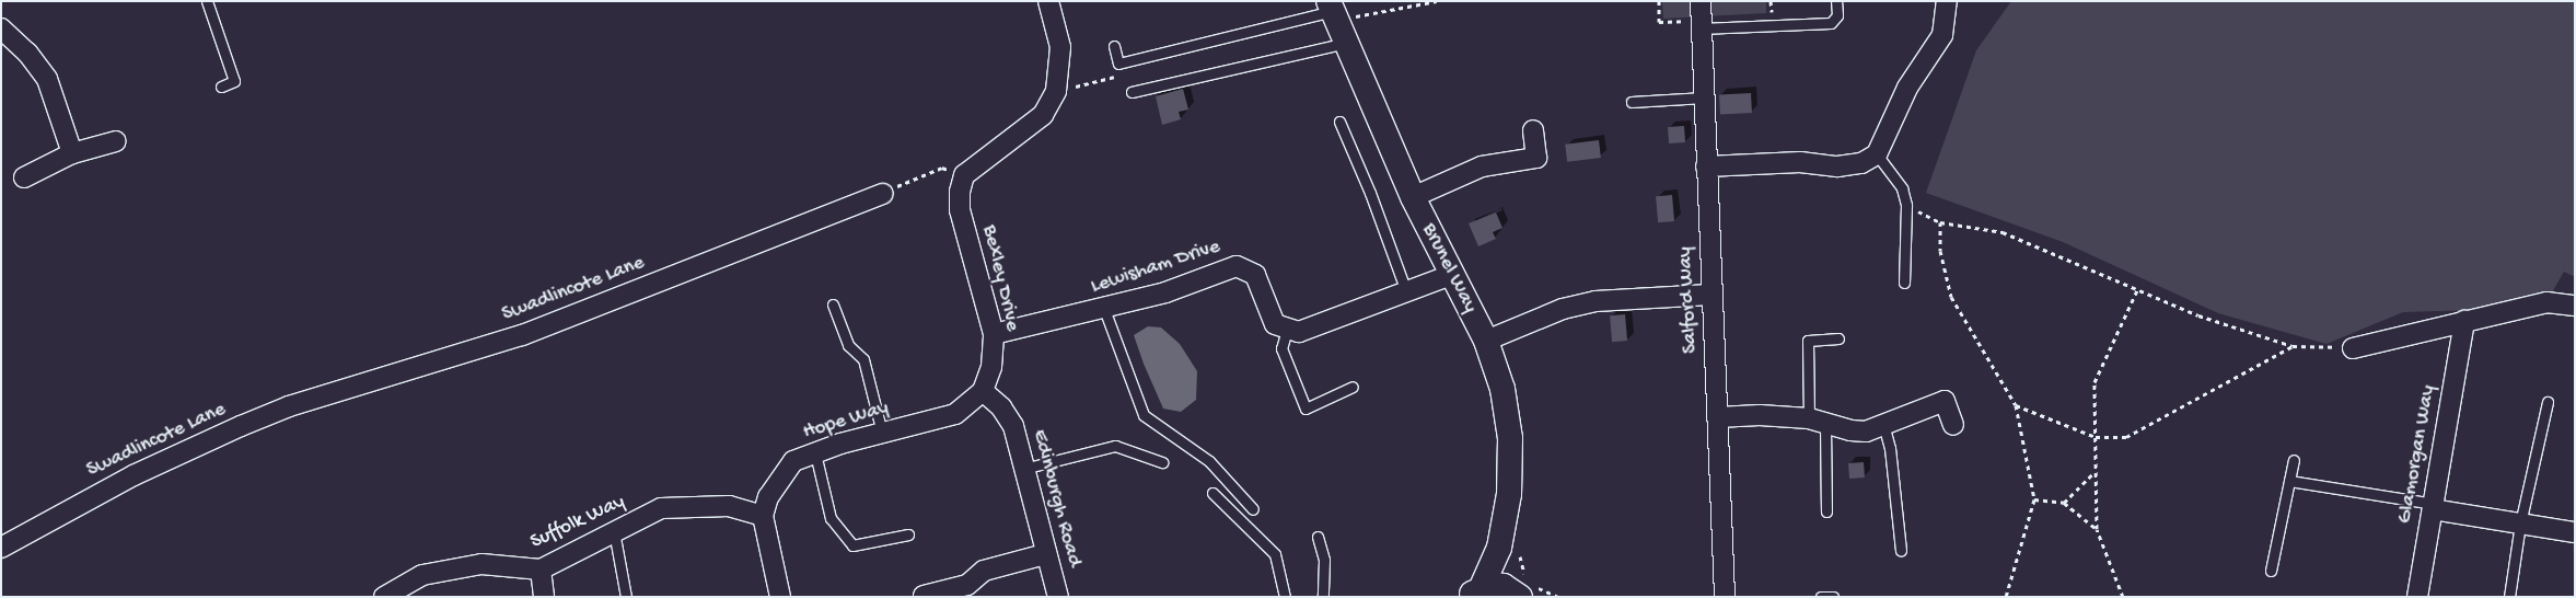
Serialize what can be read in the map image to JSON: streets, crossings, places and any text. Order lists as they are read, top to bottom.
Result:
{
  "streets": {
    "street": [
      "Lewisham Drive",
      "Brunel Way",
      "Bexley Drive",
      "Swadlincote Lane",
      "Salford Way",
      "Hope Way",
      "Glamorgan Way",
      "Edinburgh Road",
      "Suffolk Way"
    ]
  },
  "crossings": [
    ["Lewisham Drive", "Bexley Drive"],
    ["Bexley Drive", "Hope Way"],
    ["Bexley Drive", "Edinburgh Road"],
    ["Hope Way", "Edinburgh Road"],
    ["Hope Way", "Suffolk Way"]
  ]
}
